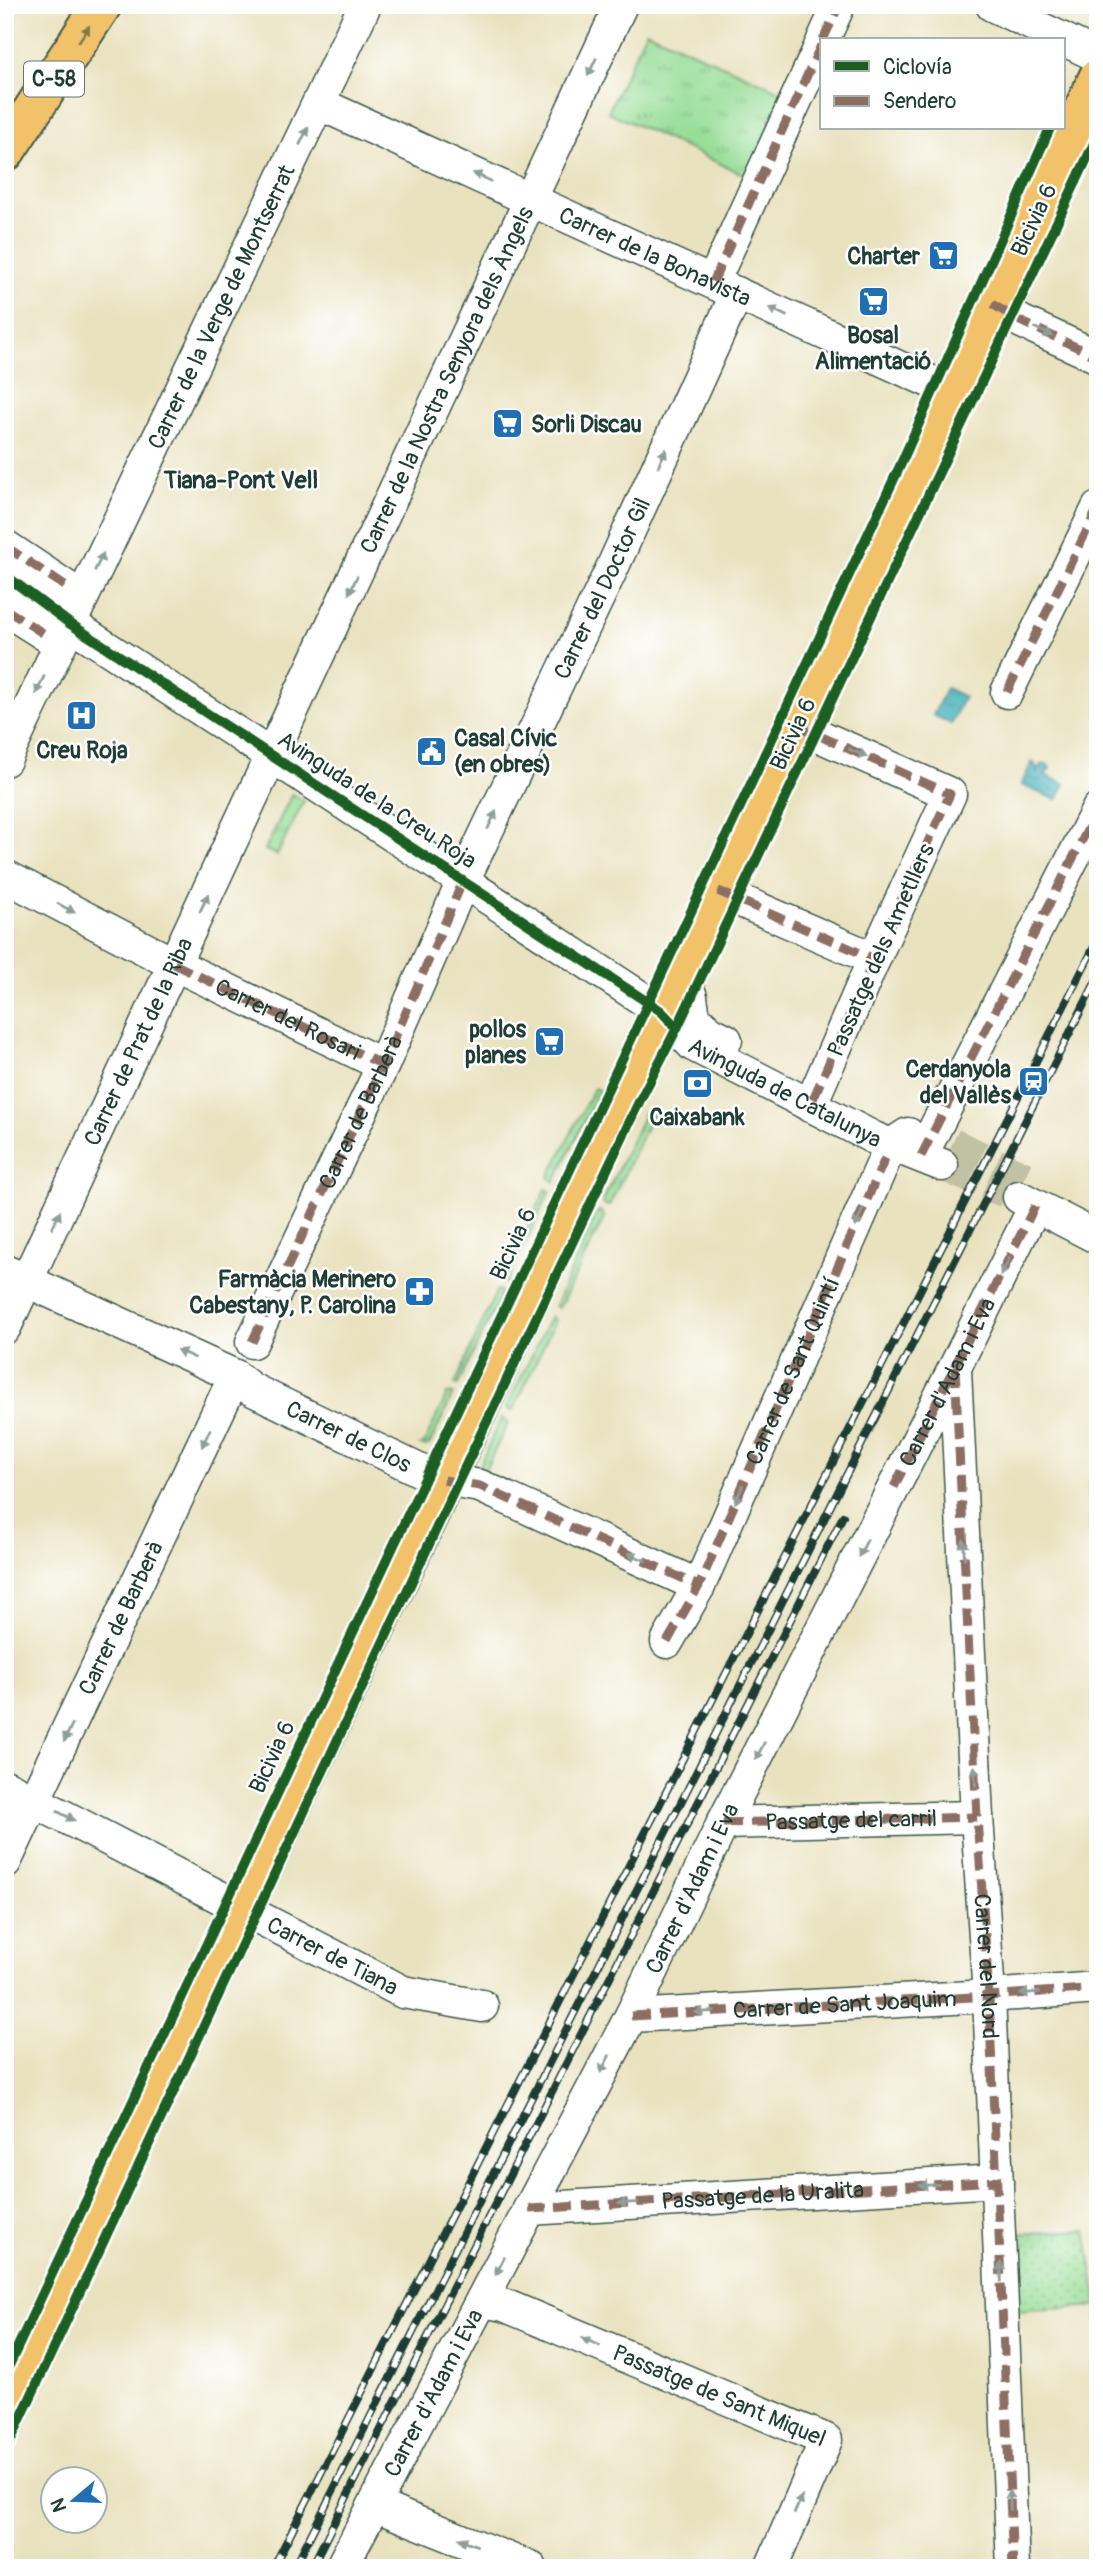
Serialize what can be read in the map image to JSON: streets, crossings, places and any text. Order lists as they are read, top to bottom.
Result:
{
  "streets": {
    "main road": ["C-58"],
    "street": [
      "Carrer de la Bonavista",
      "Carrer de la Verge de Montserrat",
      "Carrer de la Nostra Senyora dels Àngels",
      "Carrer del Doctor Gil",
      "Avinguda de la Creu Roja",
      "Passatge dels Ametllers",
      "Carrer del Rosari",
      "Carrer de Prat de la Riba",
      "Avinguda de Catalunya",
      "Carrer de Barberà",
      "Carrer de Sant Quintí",
      "Carrer d'Adam i Eva",
      "Carrer de Clos",
      "Passatge del carril",
      "Carrer de Tiana",
      "Carrer del Nord",
      "Carrer de Sant Joaquim",
      "Passatge de la Uralita",
      "Passatge de Sant Miquel"
    ],
    "cycle path": ["Bicivia 6"]
  },
  "crossings": [
    ["Carrer de la Bonavista", "Carrer de la Verge de Montserrat"],
    ["Carrer de la Bonavista", "Carrer de la Nostra Senyora dels Àngels"],
    ["Carrer de la Bonavista", "Carrer del Doctor Gil"],
    ["Carrer de la Verge de Montserrat", "Avinguda de la Creu Roja"],
    ["Carrer de la Nostra Senyora dels Àngels", "Avinguda de la Creu Roja"],
    ["Carrer de la Nostra Senyora dels Àngels", "Carrer de Prat de la Riba"],
    ["Carrer del Doctor Gil", "Avinguda de la Creu Roja"],
    ["Carrer del Doctor Gil", "Carrer de Barberà"],
    ["Avinguda de la Creu Roja", "Carrer de Prat de la Riba"],
    ["Avinguda de la Creu Roja", "Avinguda de Catalunya"],
    ["Avinguda de la Creu Roja", "Carrer de Barberà"],
    ["Passatge dels Ametllers", "Avinguda de Catalunya"],
    ["Carrer del Rosari", "Carrer de Prat de la Riba"],
    ["Carrer del Rosari", "Carrer de Barberà"],
    ["Carrer de Prat de la Riba", "Carrer de Clos"],
    ["Avinguda de Catalunya", "Carrer de Sant Quintí"],
    ["Carrer de Barberà", "Carrer de Clos"],
    ["Carrer de Barberà", "Carrer de Tiana"],
    ["Carrer de Sant Quintí", "Carrer de Clos"],
    ["Carrer d'Adam i Eva", "Passatge del carril"],
    ["Carrer d'Adam i Eva", "Carrer del Nord"],
    ["Carrer d'Adam i Eva", "Carrer de Sant Joaquim"],
    ["Carrer d'Adam i Eva", "Passatge de la Uralita"],
    ["Carrer d'Adam i Eva", "Passatge de Sant Miquel"],
    ["Passatge del carril", "Carrer del Nord"],
    ["Carrer del Nord", "Carrer de Sant Joaquim"],
    ["Carrer del Nord", "Passatge de la Uralita"]
  ],
  "one_way": [
    "Carrer de la Bonavista",
    "Carrer de la Nostra Senyora dels Àngels",
    "Carrer del Doctor Gil",
    "Carrer del Rosari",
    "Carrer de Prat de la Riba",
    "Carrer de Barberà",
    "Carrer de Sant Quintí",
    "Carrer d'Adam i Eva",
    "Carrer de Clos",
    "Carrer de Tiana",
    "Carrer del Nord",
    "Carrer de Sant Joaquim",
    "Passatge de la Uralita"
  ],
  "districts": ["Tiana-Pont Vell"],
  "places": {
    "supermarket": [
      "Charter",
      "Bosal Alimentació",
      "Sorli Discau",
      "pollos planes"
    ],
    "hospital": ["Creu Roja"],
    "public building": ["Casal Cívic (en obres)"],
    "station": ["Cerdanyola del Vallès"],
    "bank": ["Caixabank"],
    "pharmacy": ["Farmàcia Merinero Cabestany, P. Carolina"]
  },
  "legend": ["Ciclovía", "Sendero"],
  "north": "left"
}
